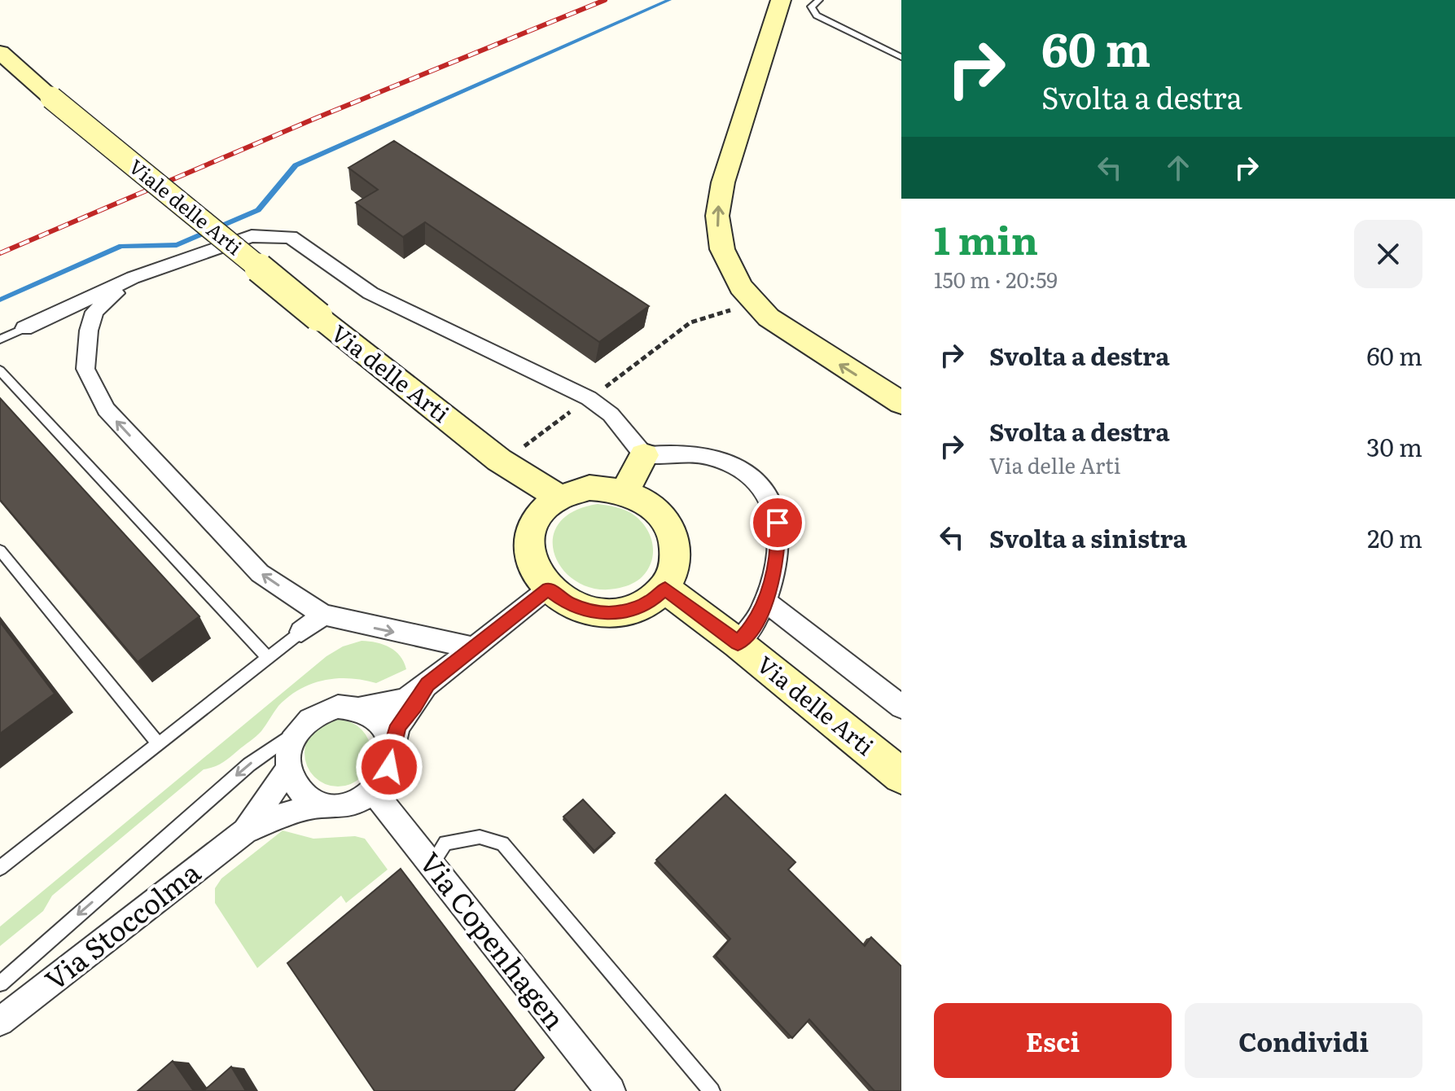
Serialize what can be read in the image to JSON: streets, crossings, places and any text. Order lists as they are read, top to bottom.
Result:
{
  "streets": {
    "street": [
      "Viale delle Arti",
      "Via delle Arti",
      "Via Stoccolma",
      "Via Copenhagen"
    ]
  },
  "crossings": [
    ["Viale delle Arti", "Via delle Arti"],
    ["Via Stoccolma", "Via Copenhagen"]
  ],
  "page": {
    "turn": ["60 m", "Svolta a destra"],
    "heading": ["1 min", "150 m · 20:59"],
    "list": [
      {
        "name": "Svolta a destra",
        "value": "60 m"
      },
      {
        "name": "Svolta a destra",
        "note": "Via delle Arti",
        "value": "30 m"
      },
      {
        "name": "Svolta a sinistra",
        "value": "20 m"
      }
    ],
    "buttons": ["Esci", "Condividi"]
  }
}
